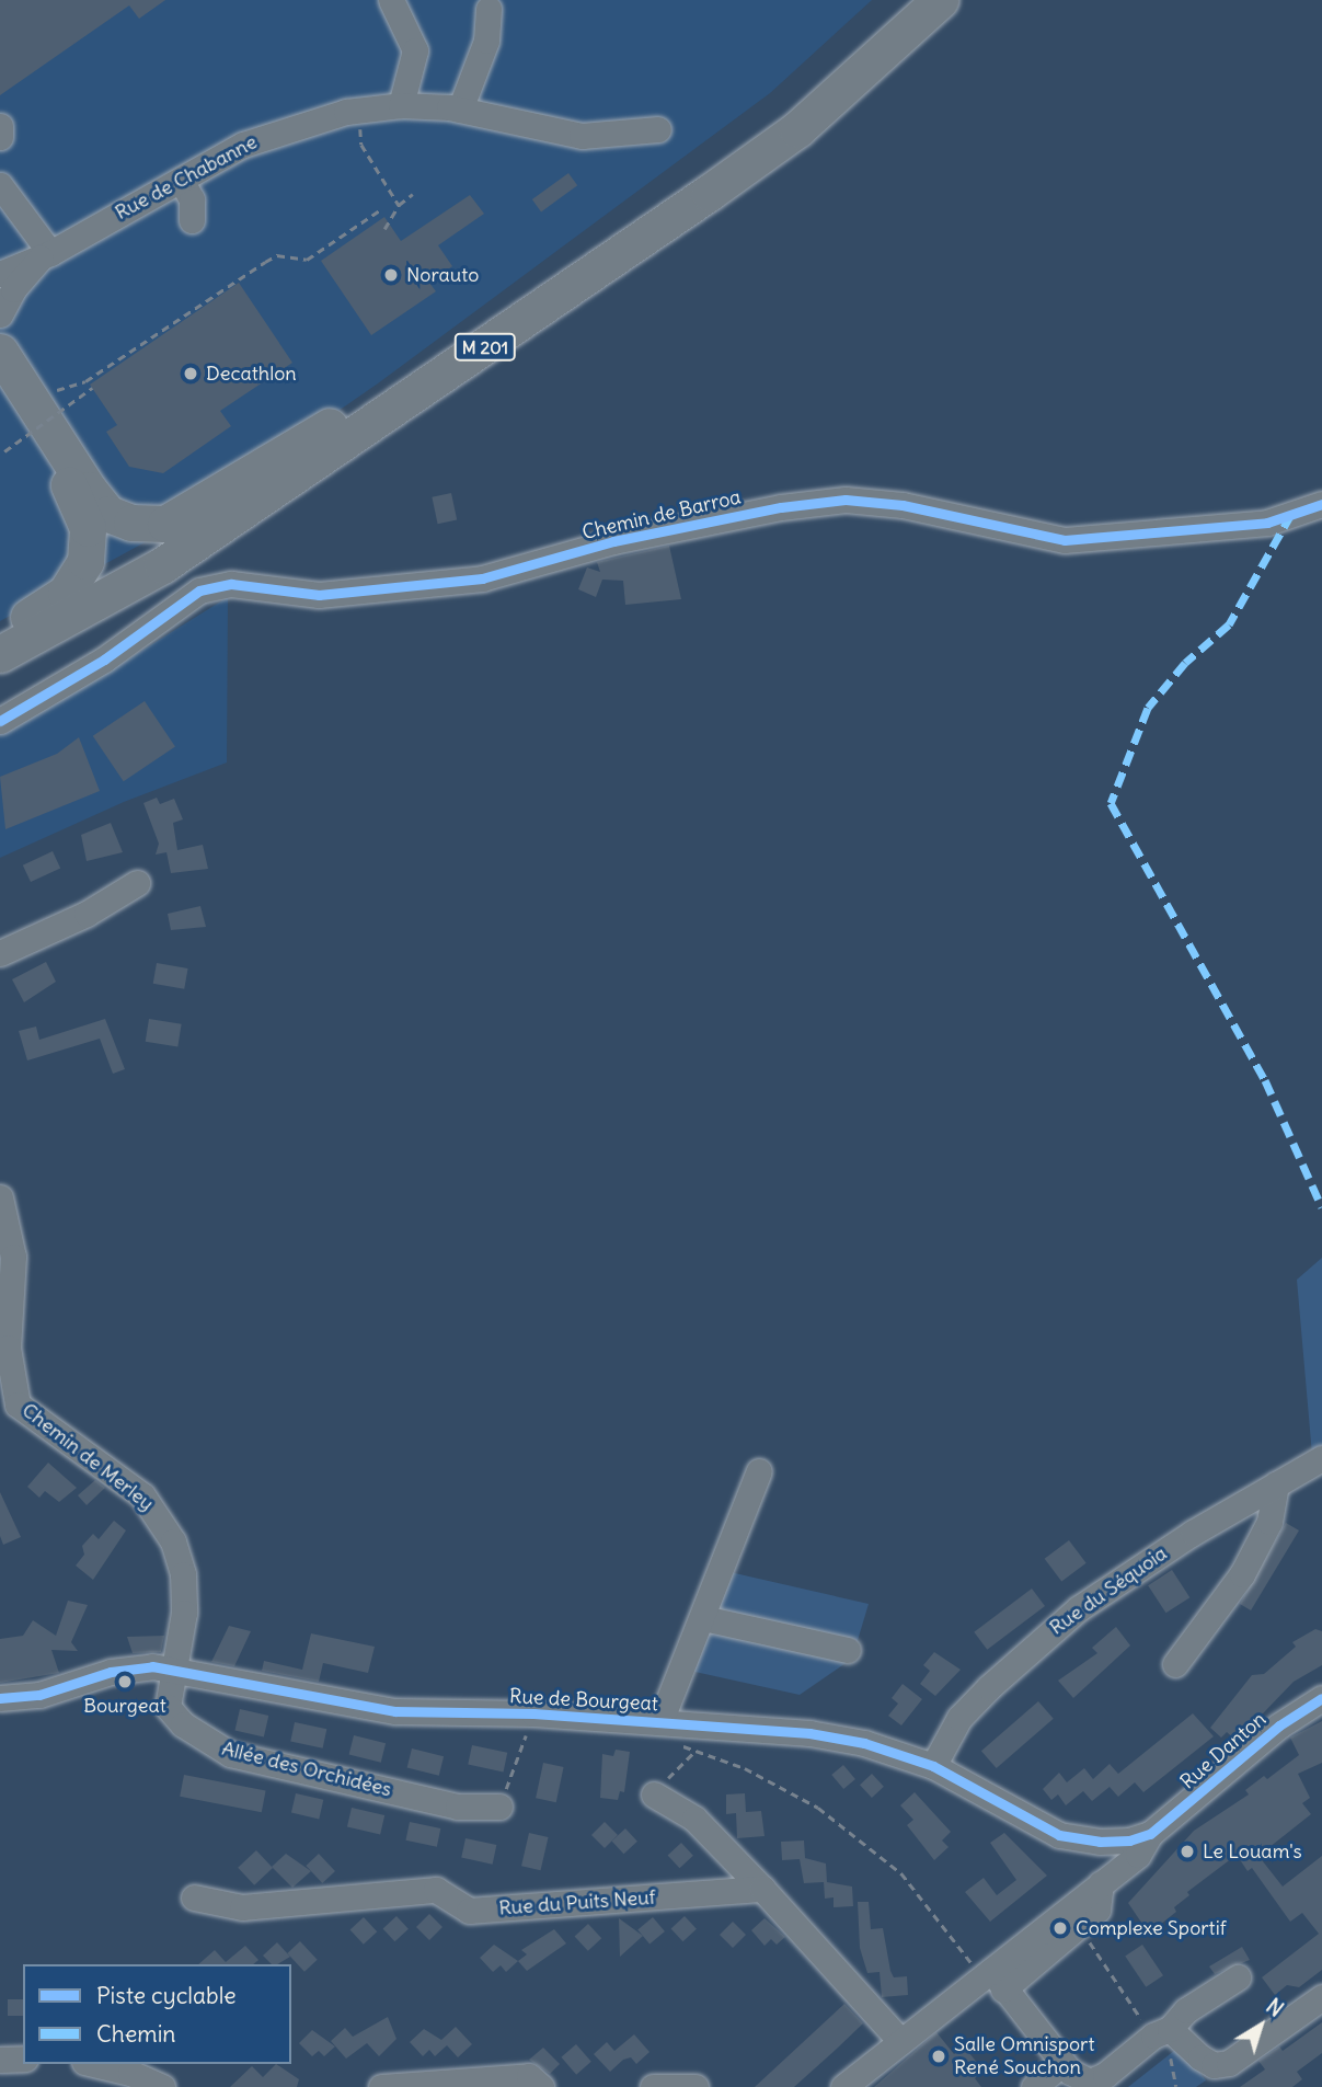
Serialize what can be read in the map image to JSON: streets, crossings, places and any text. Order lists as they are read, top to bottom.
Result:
{
  "streets": {
    "highway": ["M 201"],
    "street": [
      "Rue de Chabanne",
      "Chemin de Barroa",
      "Chemin de Merley",
      "Rue du Séquoia",
      "Rue de Bourgeat",
      "Rue Danton",
      "Allée des Orchidées",
      "Rue du Puits Neuf"
    ]
  },
  "crossings": [
    ["Chemin de Merley", "Rue de Bourgeat"],
    ["Chemin de Merley", "Allée des Orchidées"],
    ["Rue du Séquoia", "Rue de Bourgeat"],
    ["Rue de Bourgeat", "Rue Danton"],
    ["Rue de Bourgeat", "Allée des Orchidées"]
  ],
  "places": [
    "Norauto",
    "Decathlon",
    "Bourgeat",
    "Le Louam's",
    "Complexe Sportif",
    "Salle Omnisport René Souchon"
  ],
  "legend": ["Piste cyclable", "Chemin"],
  "north": "top right"
}
